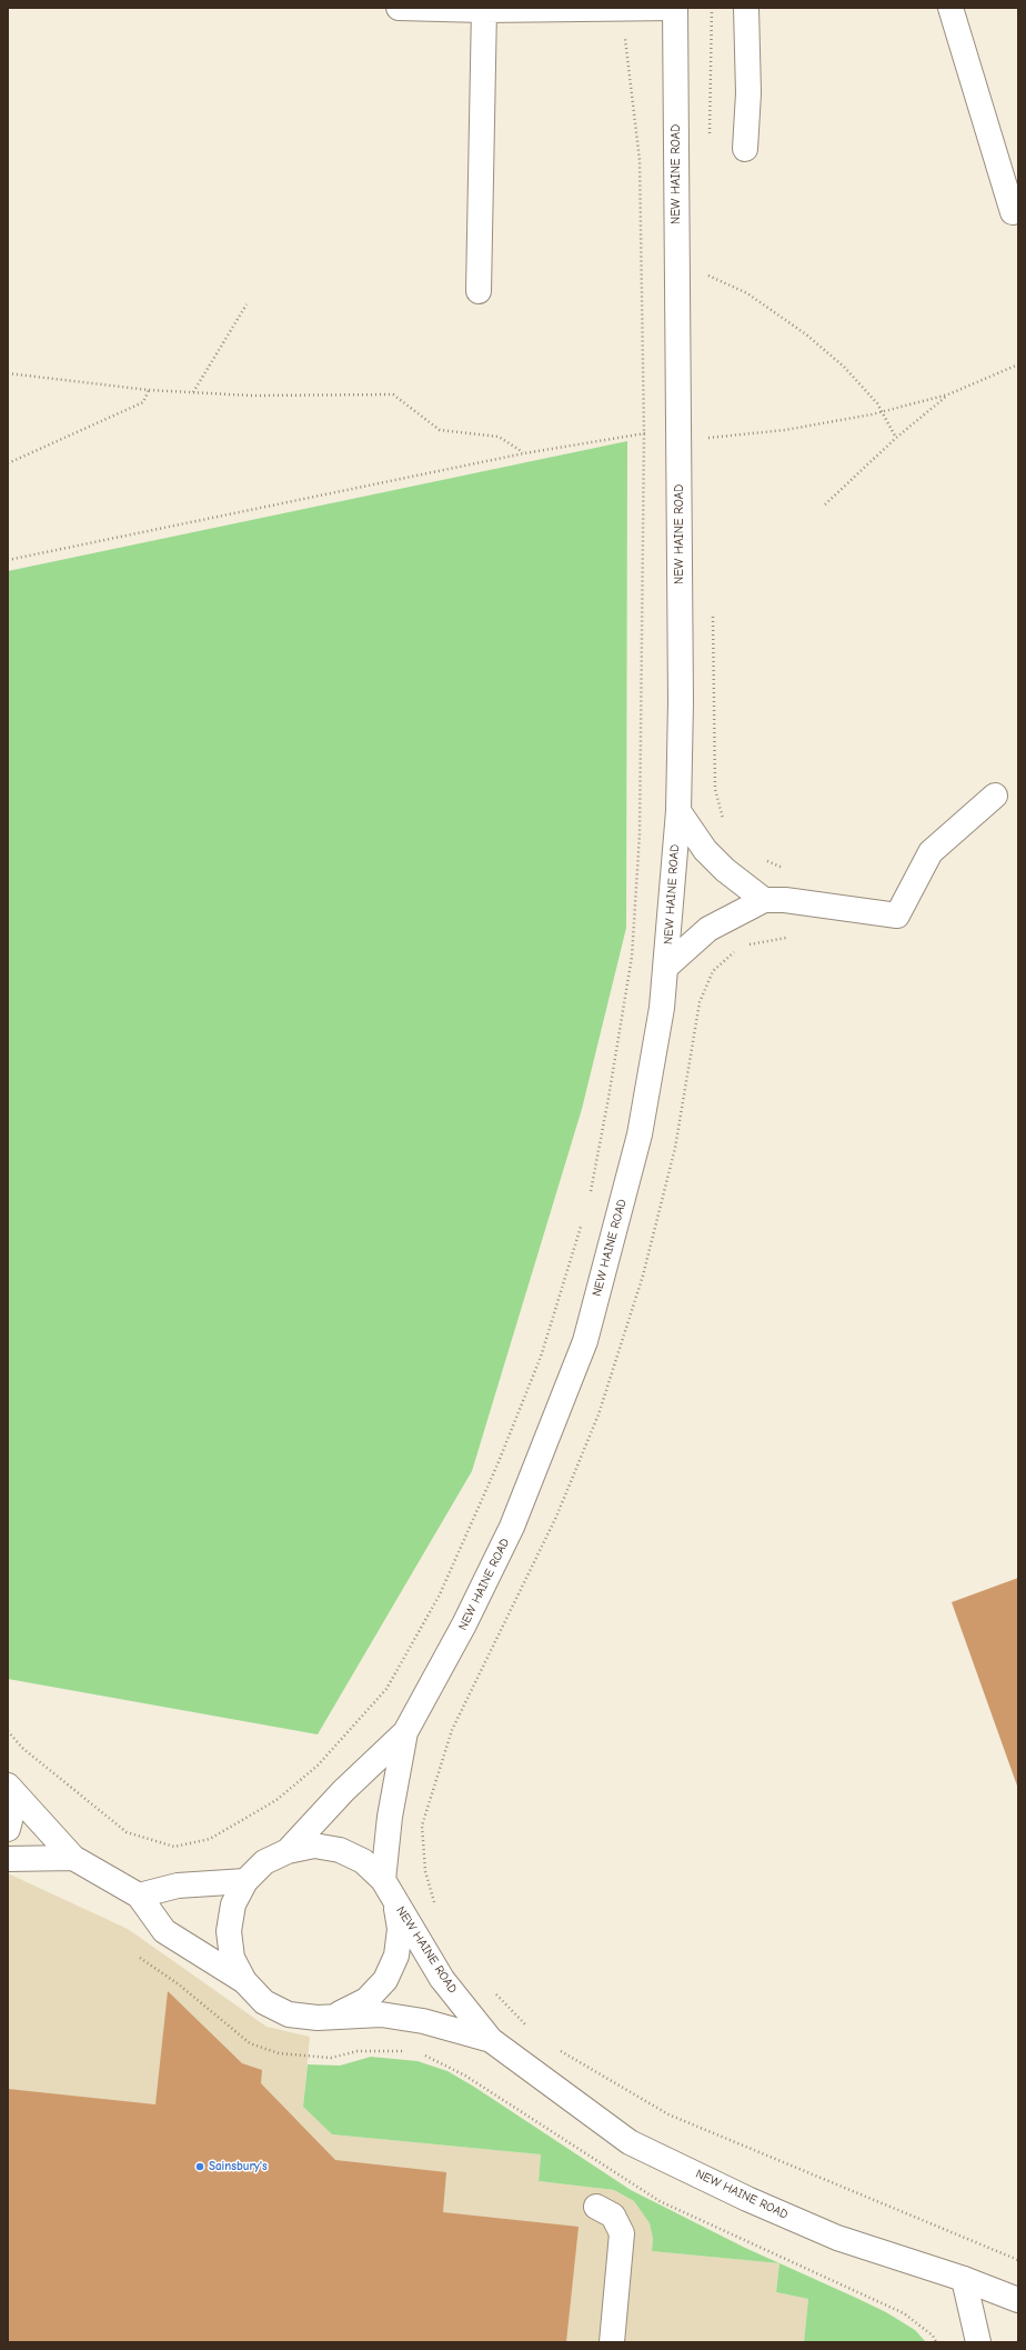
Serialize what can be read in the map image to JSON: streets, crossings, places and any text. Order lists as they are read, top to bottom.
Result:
{
  "streets": {
    "main road": ["NEW HAINE ROAD"]
  },
  "places": ["Sainsbury's"]
}
